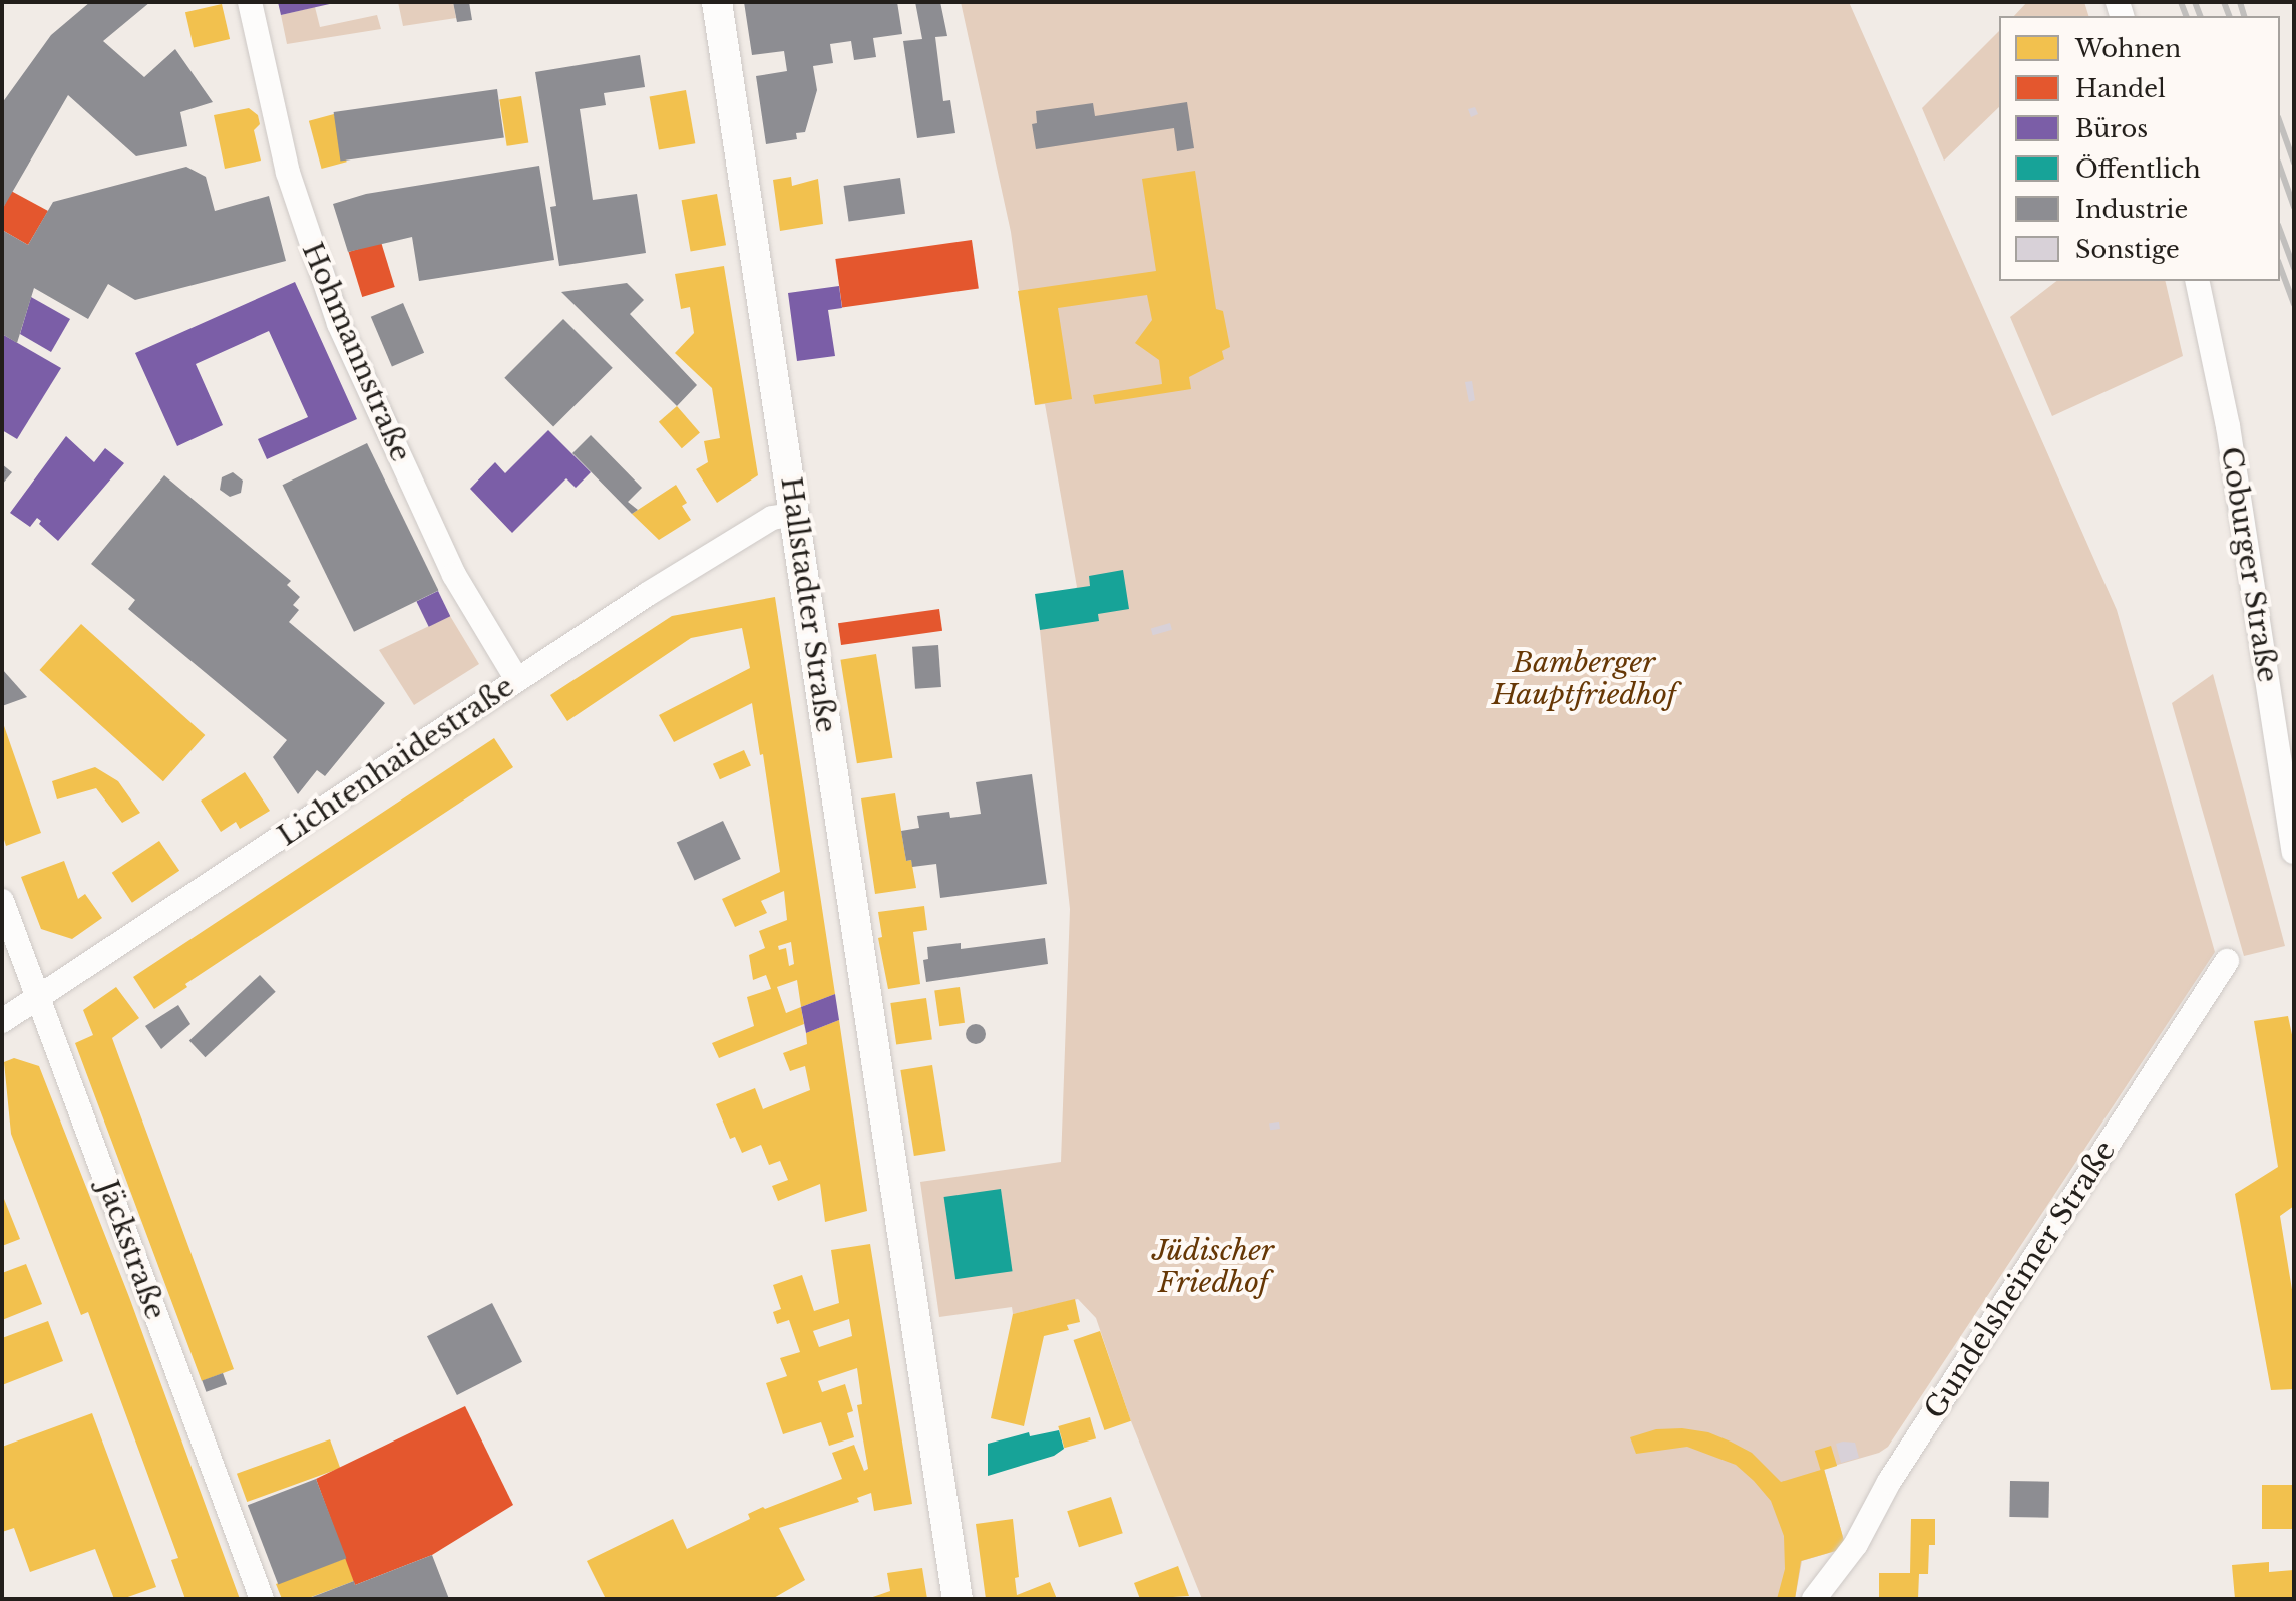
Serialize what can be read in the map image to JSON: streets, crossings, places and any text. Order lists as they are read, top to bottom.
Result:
{
  "streets": {
    "main road": ["Hallstadter Straße"],
    "street": [
      "Hohmannstraße",
      "Coburger Straße",
      "Lichtenhaidestraße",
      "Jäckstraße",
      "Gundelsheimer Straße"
    ]
  },
  "crossings": [
    ["Hohmannstraße", "Lichtenhaidestraße"],
    ["Hallstadter Straße", "Lichtenhaidestraße"],
    ["Lichtenhaidestraße", "Jäckstraße"]
  ],
  "parks": ["Bamberger Hauptfriedhof", "Jüdischer Friedhof"],
  "legend": [
    "Wohnen",
    "Handel",
    "Büros",
    "Öffentlich",
    "Industrie",
    "Sonstige"
  ]
}
